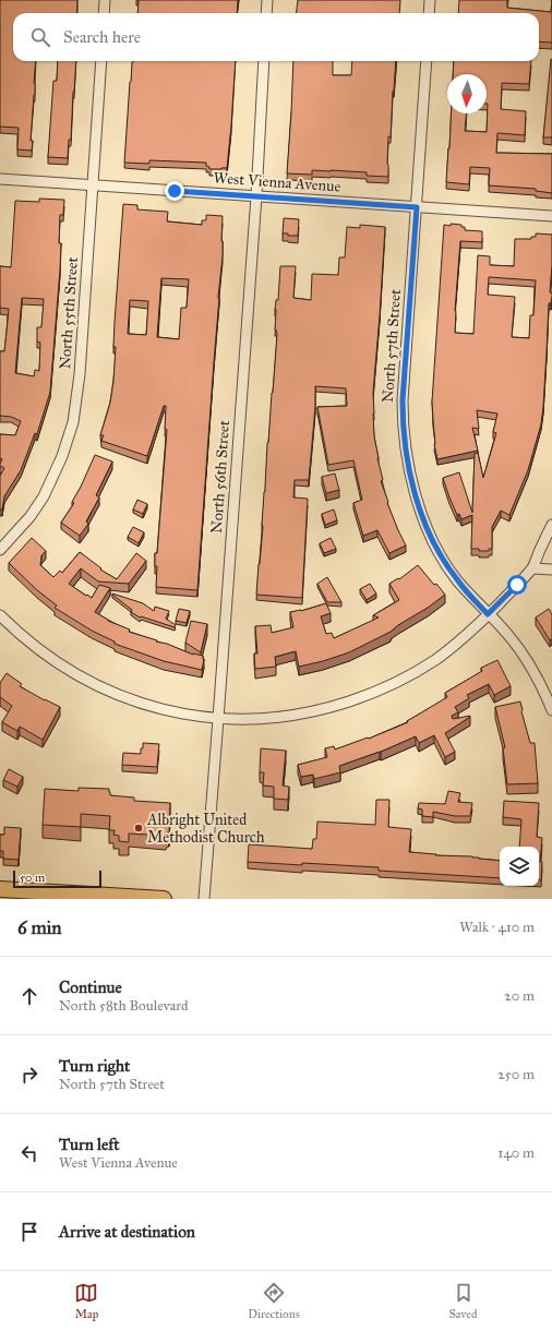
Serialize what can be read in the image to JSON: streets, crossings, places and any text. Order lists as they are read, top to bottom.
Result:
{
  "streets": {
    "street": [
      "West Vienna Avenue",
      "North 55th Street",
      "North 57th Street",
      "North 56th Street"
    ]
  },
  "crossings": [
    ["West Vienna Avenue", "North 55th Street"],
    ["West Vienna Avenue", "North 57th Street"],
    ["West Vienna Avenue", "North 56th Street"]
  ],
  "places": ["Albright United Methodist Church"],
  "scale_bar": "50 m",
  "north": "bottom",
  "page": {
    "search": "Search here",
    "scale": "50 m",
    "heading": ["6 min", "Walk · 410 m"],
    "list": [
      ["Continue", "North 58th Boulevard", "20 m"],
      ["Turn right", "North 57th Street", "250 m"],
      ["Turn left", "West Vienna Avenue", "140 m"],
      "Arrive at destination"
    ],
    "nav": ["Map", "Directions", "Saved"]
  }
}
